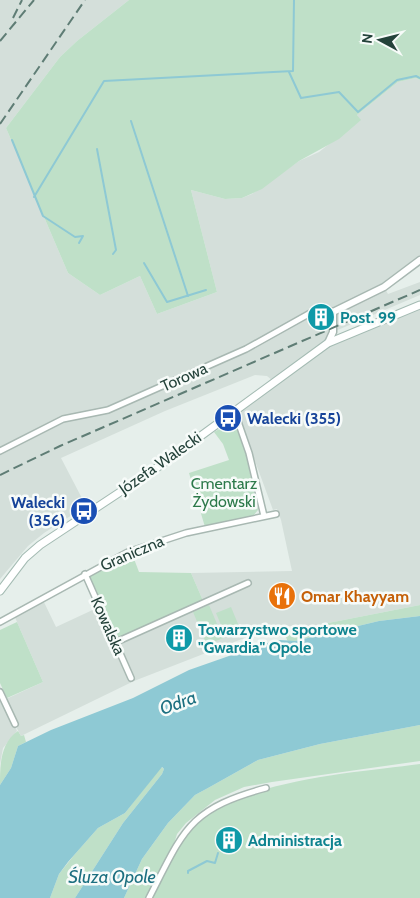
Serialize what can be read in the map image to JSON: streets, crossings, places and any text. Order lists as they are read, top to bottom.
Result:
{
  "streets": {
    "main road": ["Józefa Walecki"],
    "street": ["Torowa", "Graniczna", "Kowalska"]
  },
  "crossings": [
    ["Graniczna", "Kowalska"]
  ],
  "water": ["Odra", "Śluza Opole"],
  "parks": ["Cmentarz Żydowski"],
  "places": {
    "building": ["Post. 99", "Towarzystwo sportowe \"Gwardia\" Opole", "Administracja"],
    "bus stop": ["Walecki (355)", "Walecki (356)"],
    "restaurant": ["Omar Khayyam"]
  },
  "north": "left"
}
